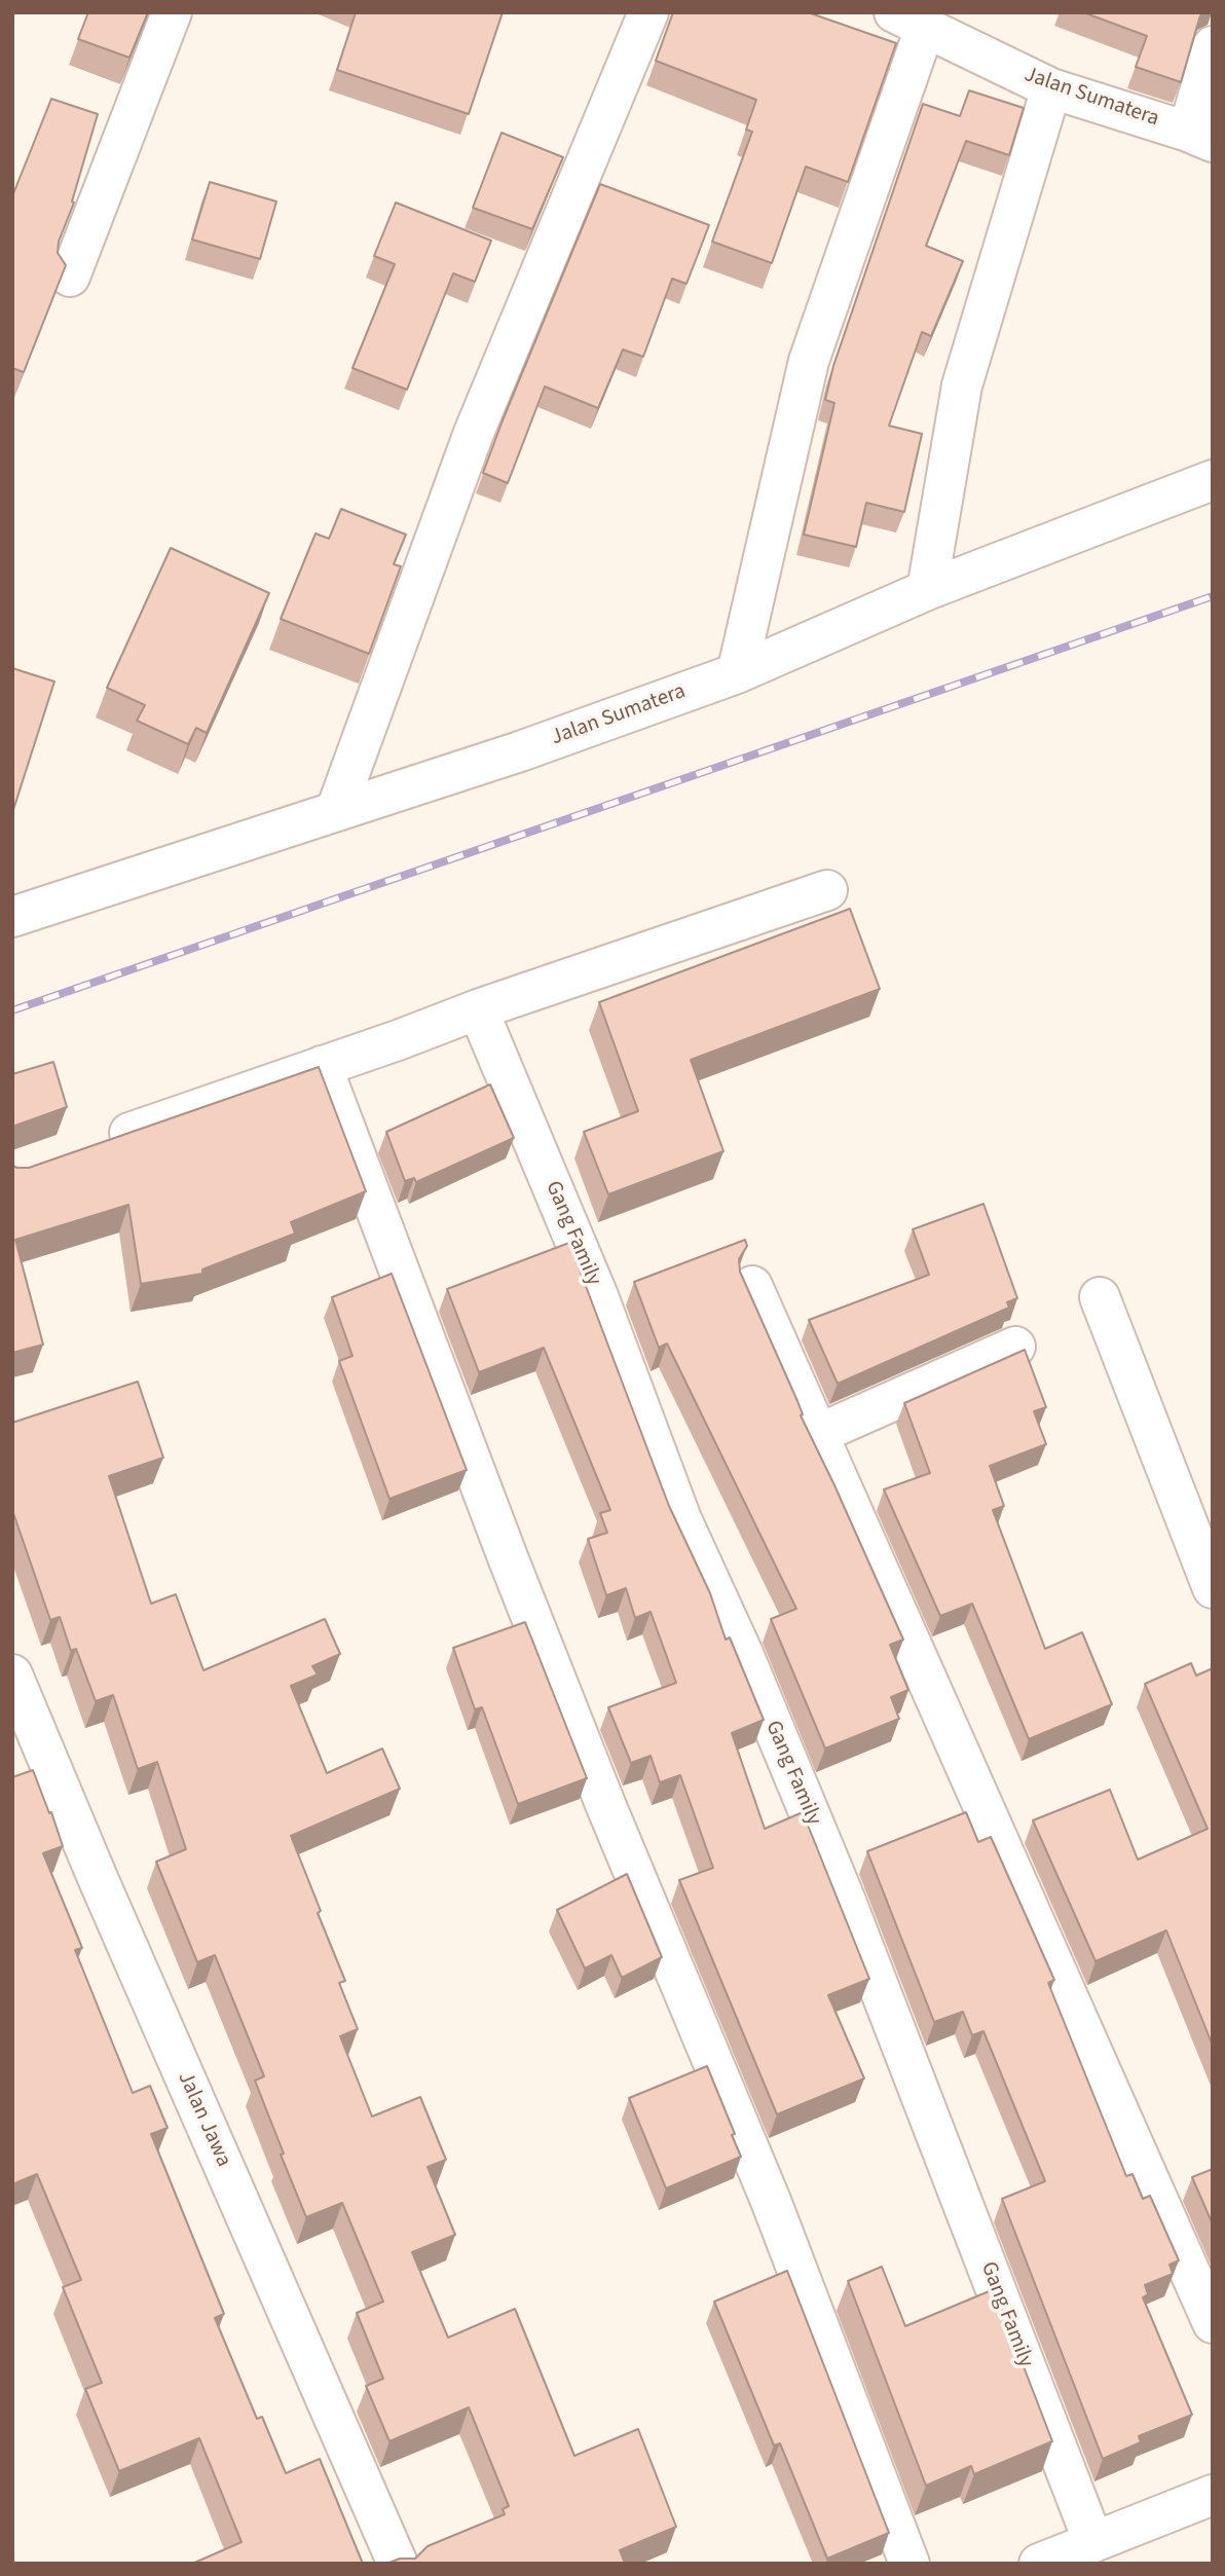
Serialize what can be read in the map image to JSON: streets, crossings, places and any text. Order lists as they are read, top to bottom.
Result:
{
  "streets": {
    "street": ["Jalan Sumatera", "Gang Family", "Jalan Jawa"]
  }
}
